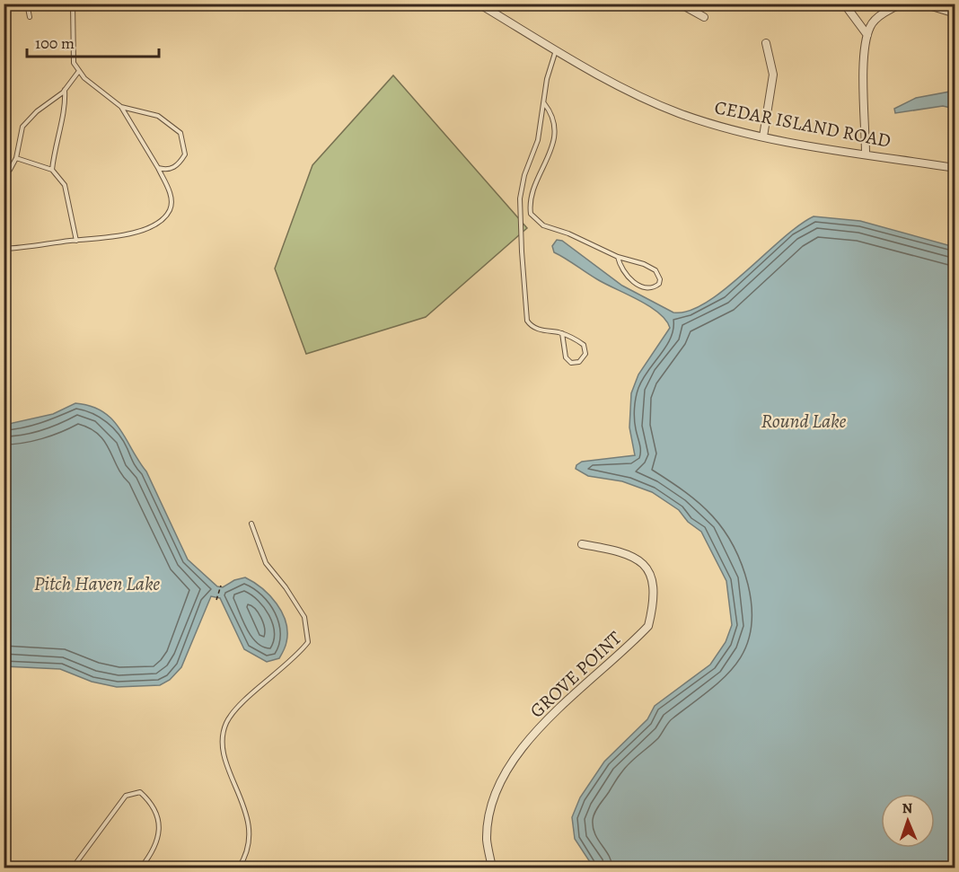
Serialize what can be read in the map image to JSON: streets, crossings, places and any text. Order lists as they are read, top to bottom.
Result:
{
  "streets": {
    "street": ["CEDAR ISLAND ROAD", "GROVE POINT"]
  },
  "water": ["Round Lake", "Pitch Haven Lake"],
  "scale_bar": "100 m",
  "north": "top"
}
